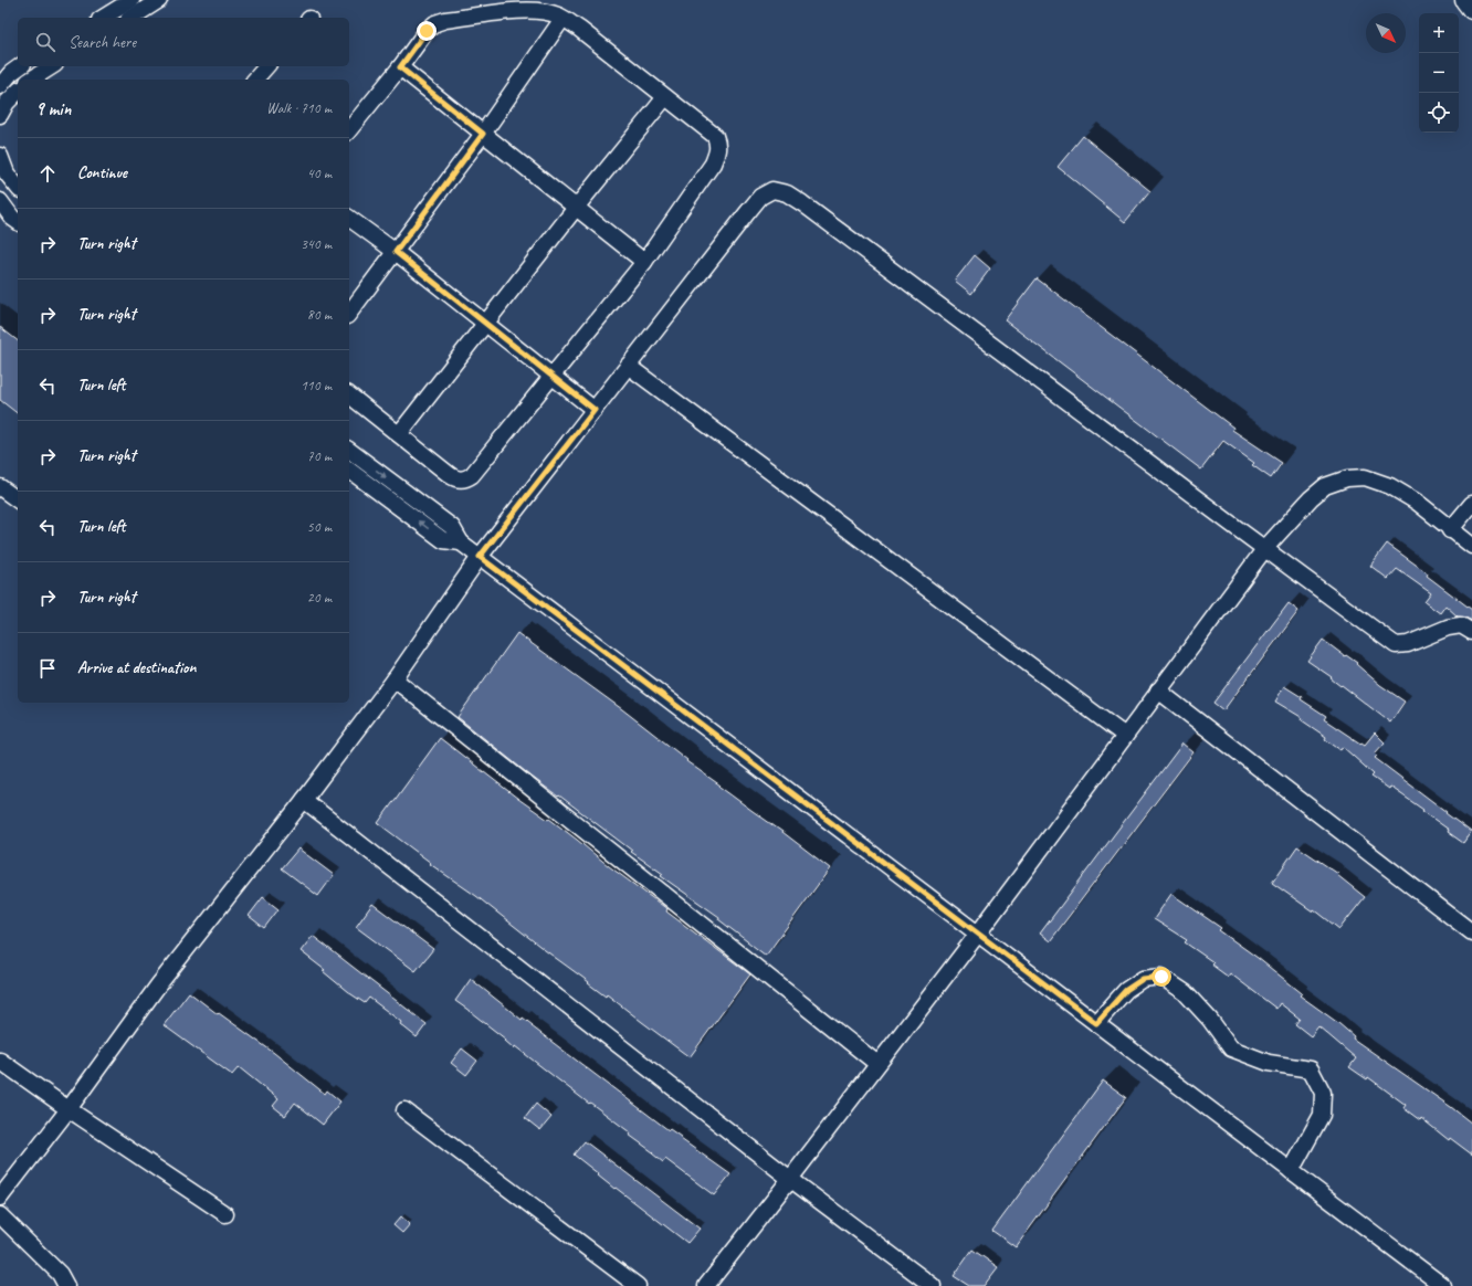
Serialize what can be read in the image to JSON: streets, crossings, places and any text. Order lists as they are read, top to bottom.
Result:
{
  "north": "bottom right",
  "page": {
    "map_buttons": ["+", "−"],
    "search": "Search here",
    "heading": ["9 min", "Walk · 710 m"],
    "list": [
      ["Continue", "40 m"],
      ["Turn right", "340 m"],
      ["Turn right", "80 m"],
      ["Turn left", "110 m"],
      ["Turn right", "70 m"],
      ["Turn left", "50 m"],
      ["Turn right", "20 m"],
      "Arrive at destination"
    ]
  }
}
